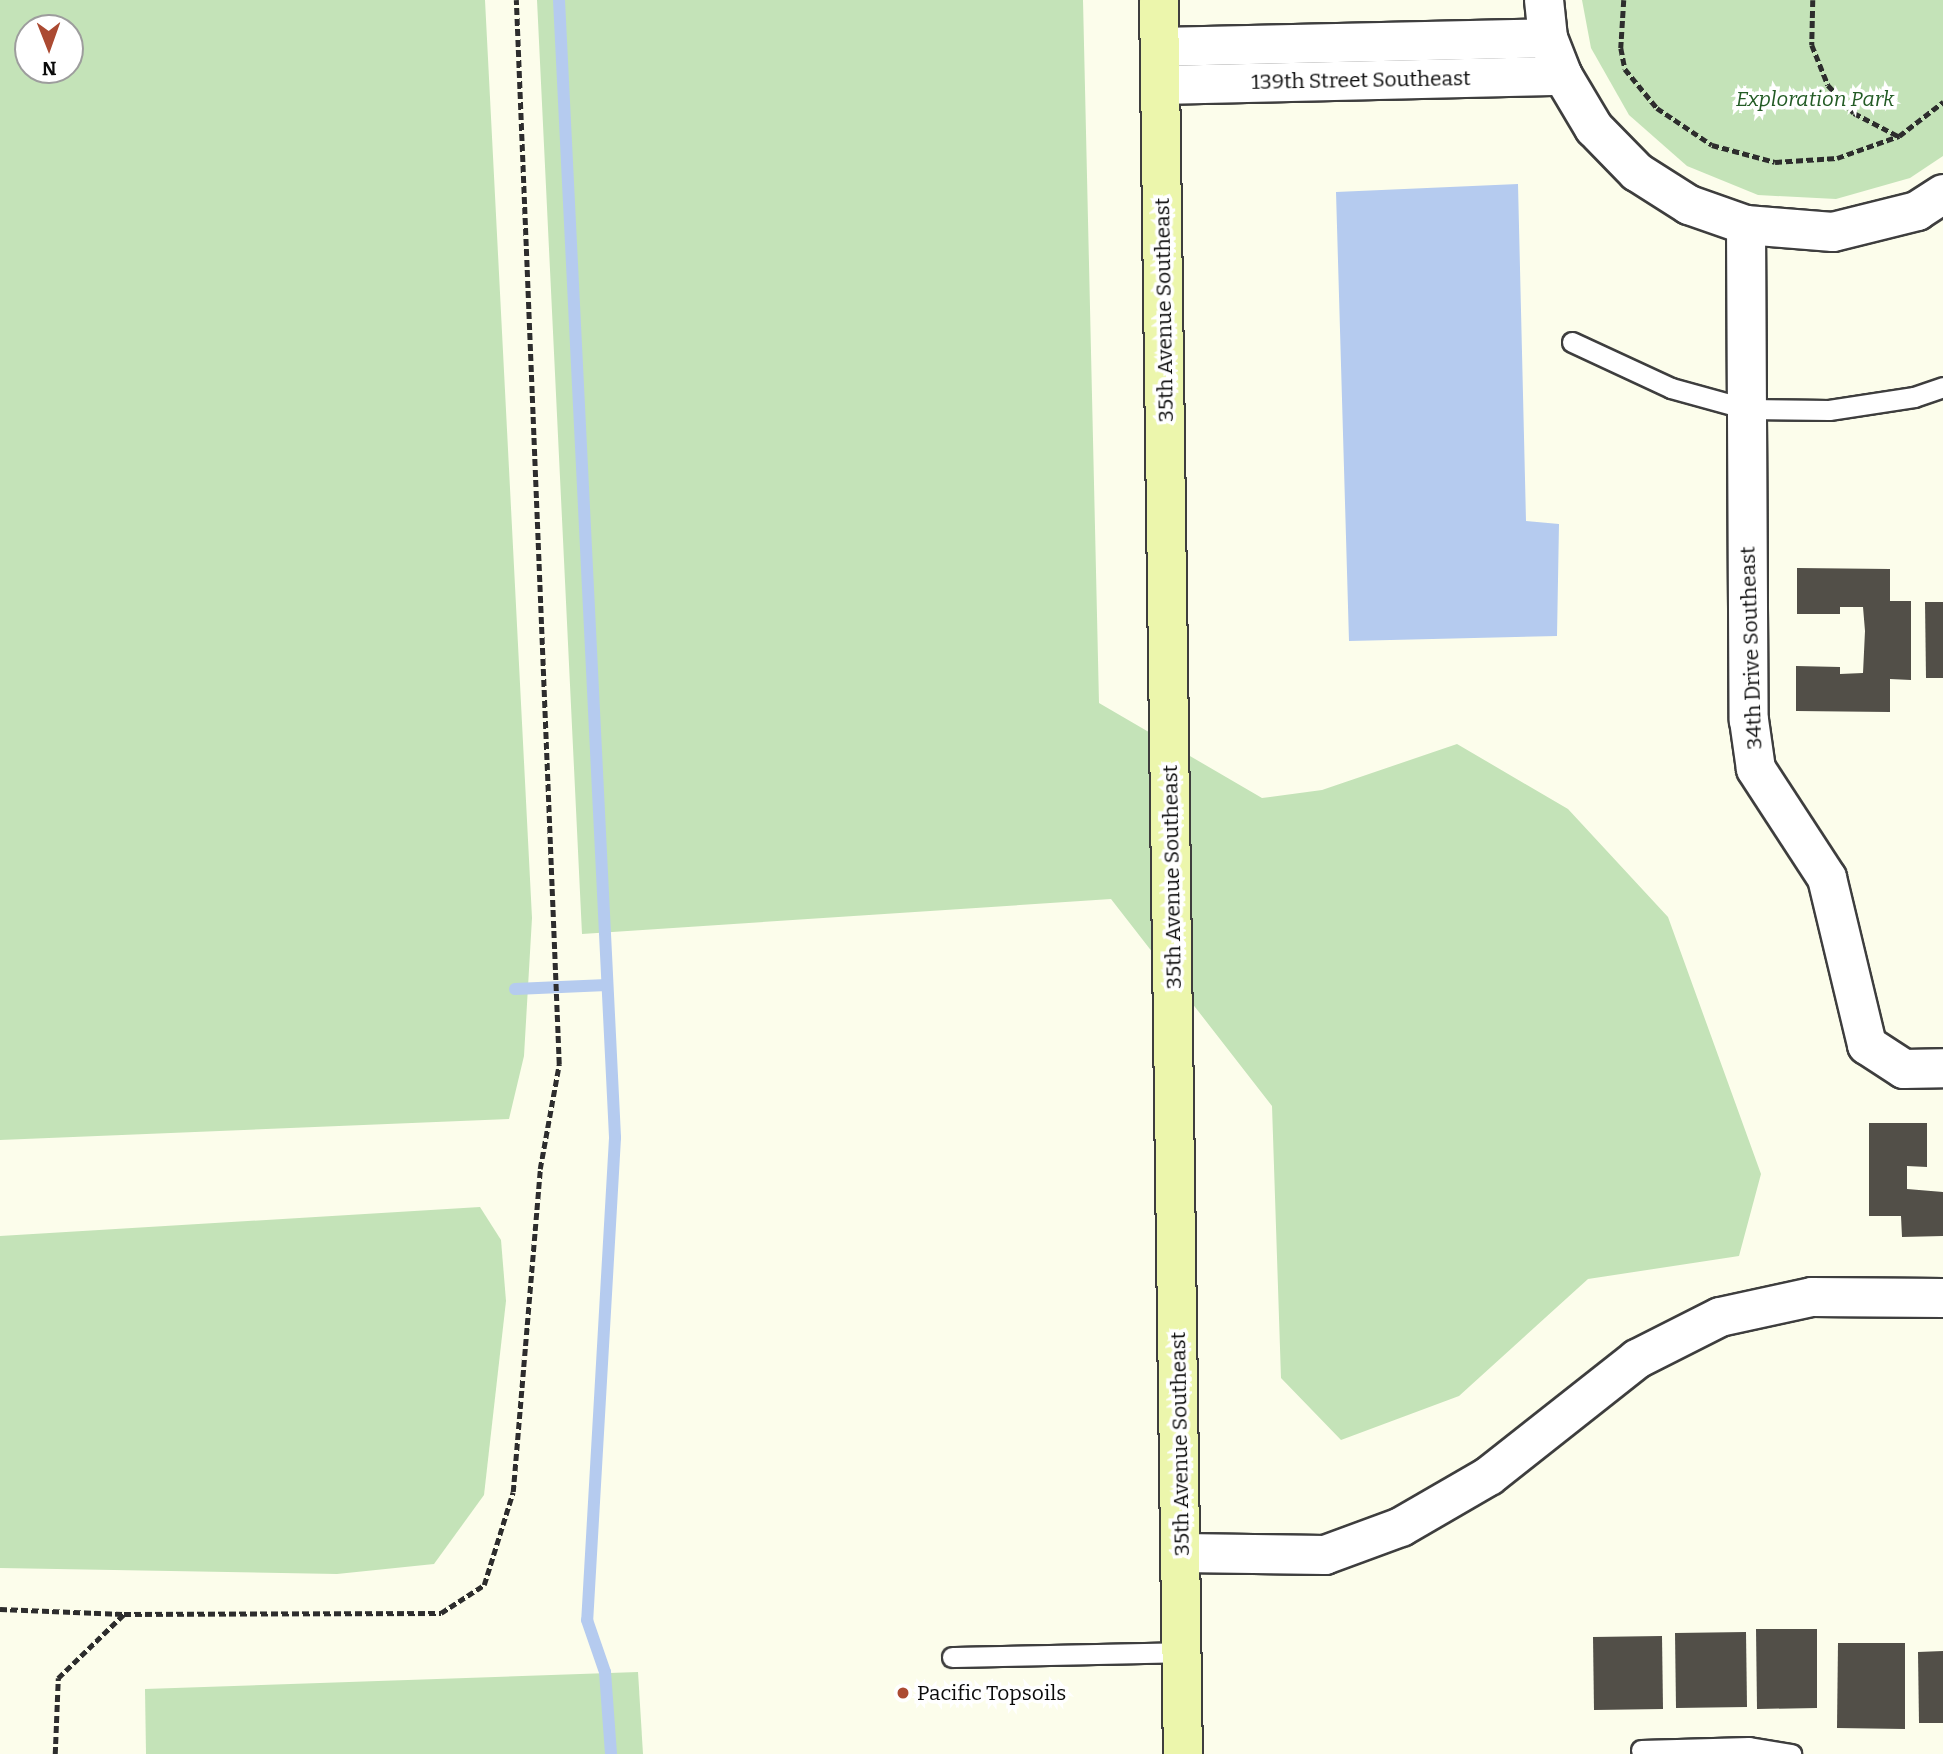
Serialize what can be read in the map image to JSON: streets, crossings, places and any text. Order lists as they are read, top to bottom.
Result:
{
  "streets": {
    "street": ["139th Street Southeast", "35th Avenue Southeast", "34th Drive Southeast"]
  },
  "crossings": [
    ["139th Street Southeast", "35th Avenue Southeast"]
  ],
  "parks": ["Exploration Park"],
  "places": ["Pacific Topsoils"],
  "north": "bottom"
}
